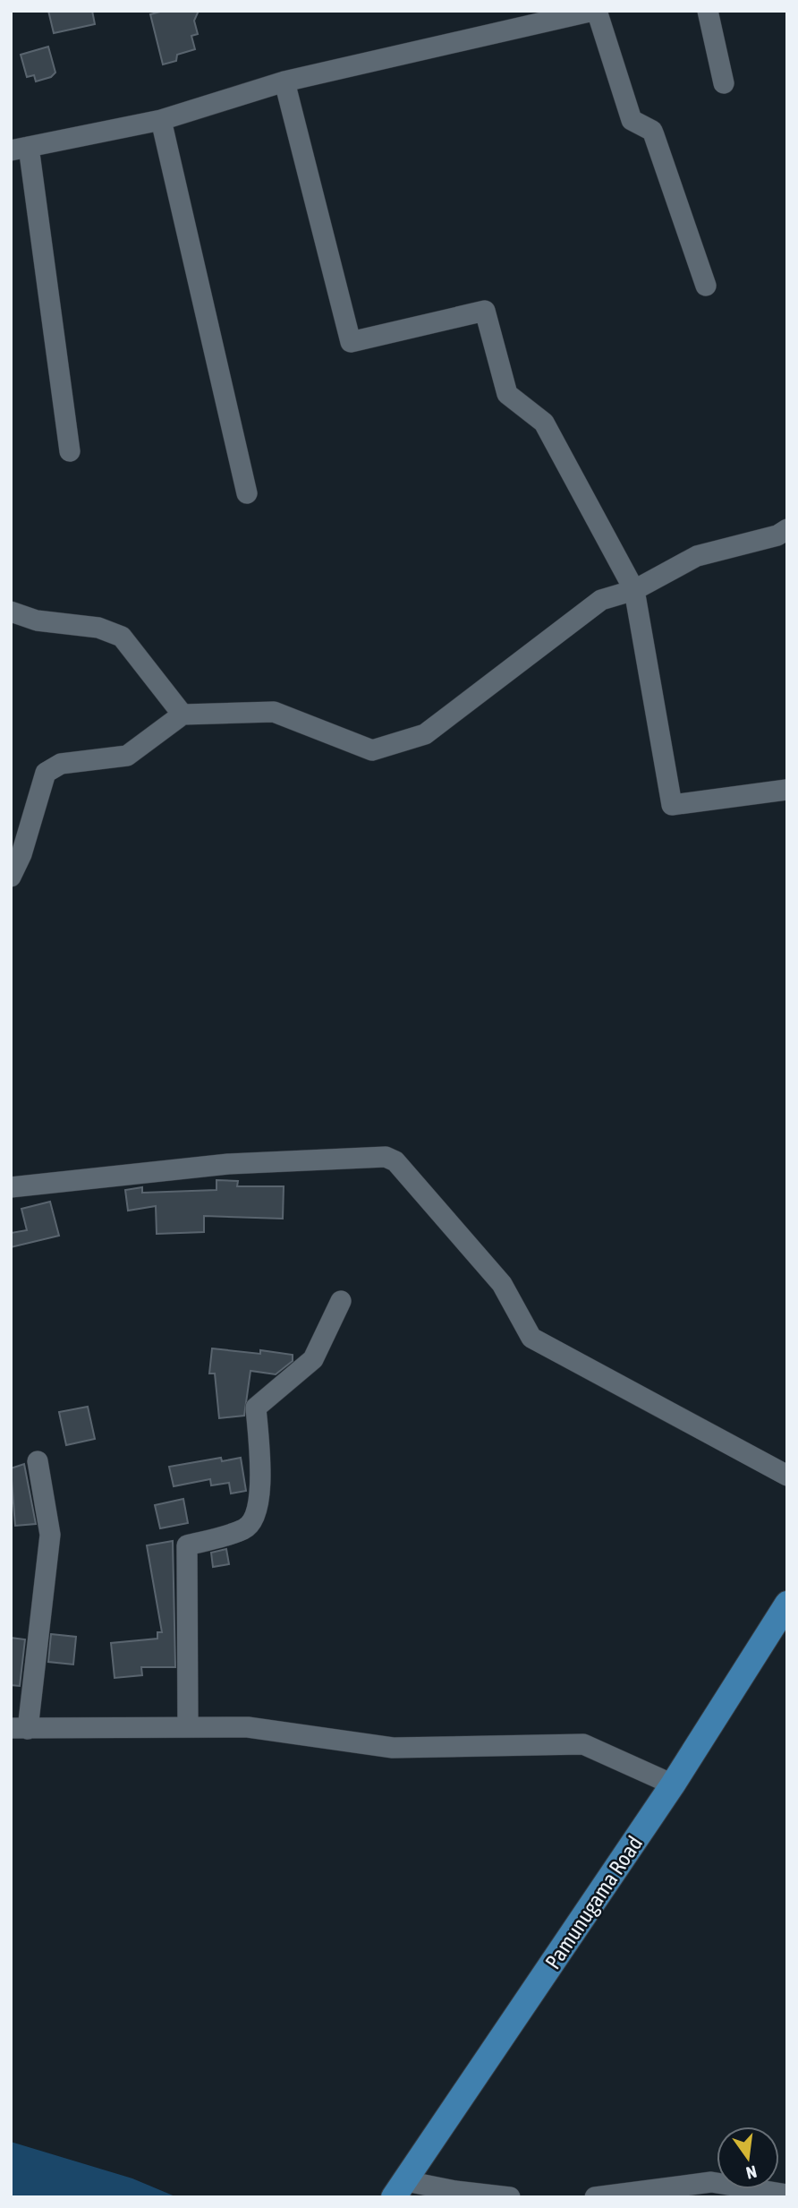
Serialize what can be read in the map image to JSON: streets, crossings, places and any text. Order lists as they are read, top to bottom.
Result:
{
  "streets": {
    "main road": ["Pamunugama Road"]
  },
  "north": "bottom"
}
